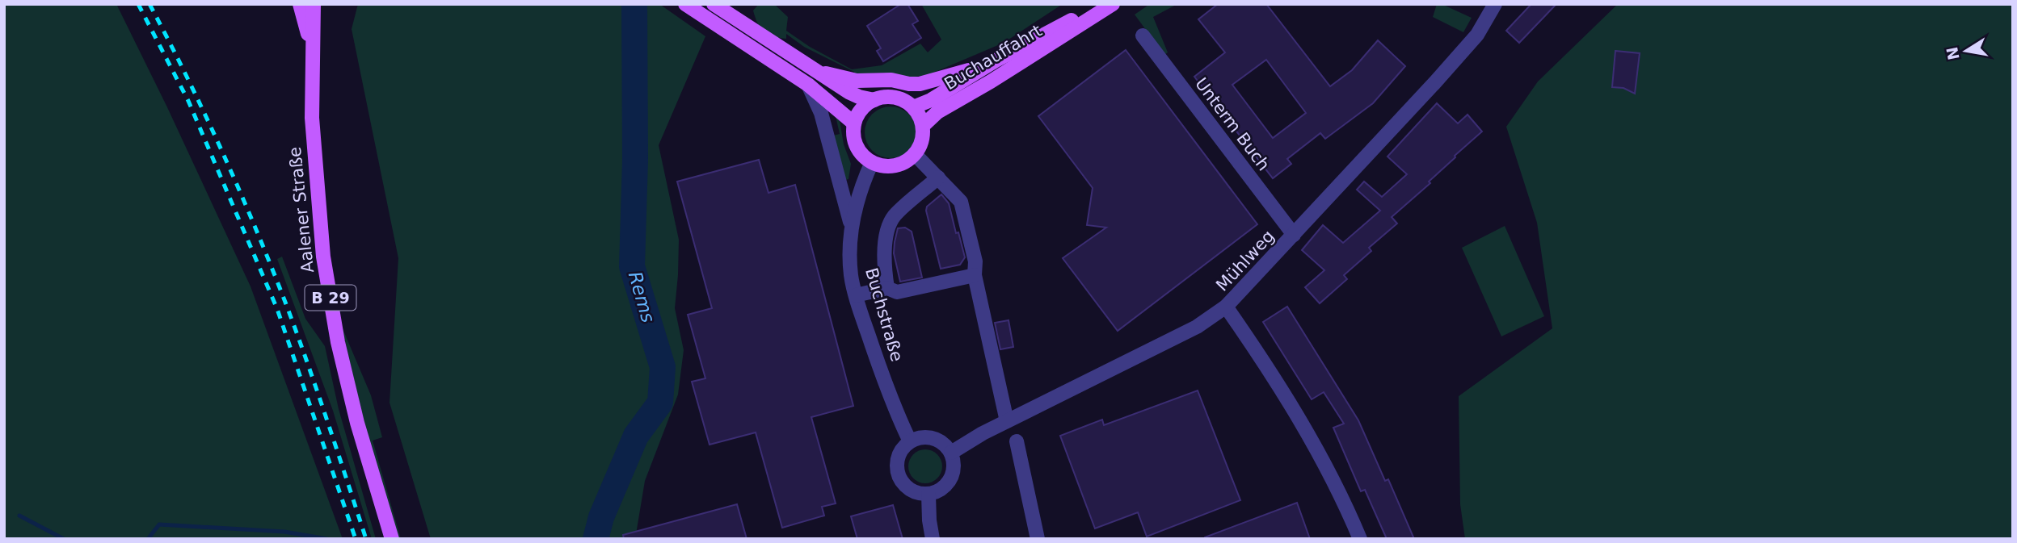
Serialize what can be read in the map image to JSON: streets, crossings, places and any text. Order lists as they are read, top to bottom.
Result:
{
  "streets": {
    "main road": ["Buchauffahrt", "Aalener Straße", "B 29"],
    "street": ["Unterm Buch", "Mühlweg", "Buchstraße"]
  },
  "crossings": [
    ["Buchauffahrt", "Buchstraße"],
    ["Unterm Buch", "Mühlweg"],
    ["Mühlweg", "Buchstraße"]
  ],
  "water": ["Rems"],
  "north": "left"
}
